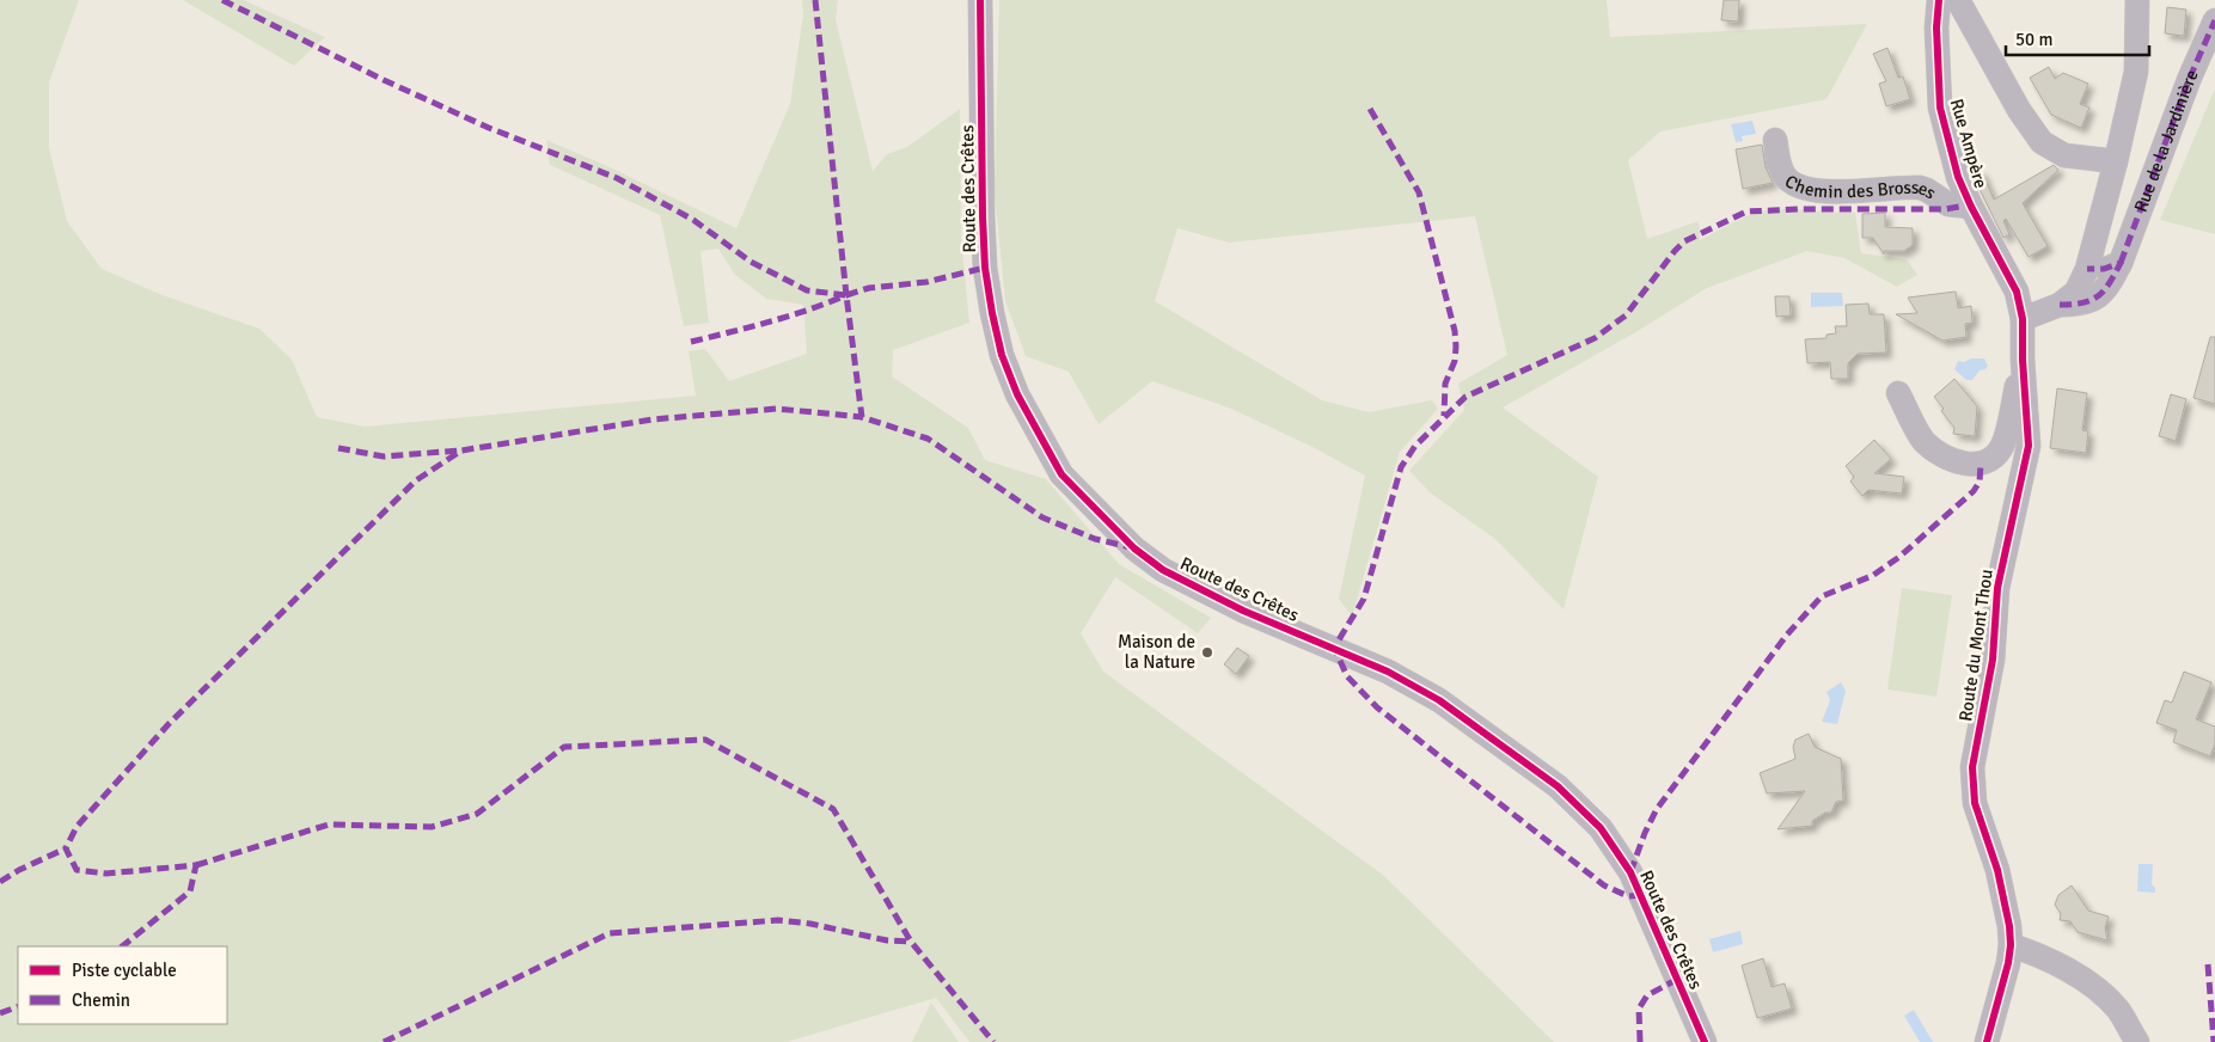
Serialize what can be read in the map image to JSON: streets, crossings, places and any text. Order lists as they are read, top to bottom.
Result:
{
  "streets": {
    "street": [
      "Rue de la Jardinière",
      "Rue Ampère",
      "Chemin des Brosses",
      "Route des Crêtes",
      "Route du Mont Thou"
    ]
  },
  "crossings": [
    ["Rue Ampère", "Chemin des Brosses"],
    ["Rue Ampère", "Route du Mont Thou"]
  ],
  "places": ["Maison de la Nature"],
  "legend": ["Piste cyclable", "Chemin"],
  "scale_bar": "50 m"
}
